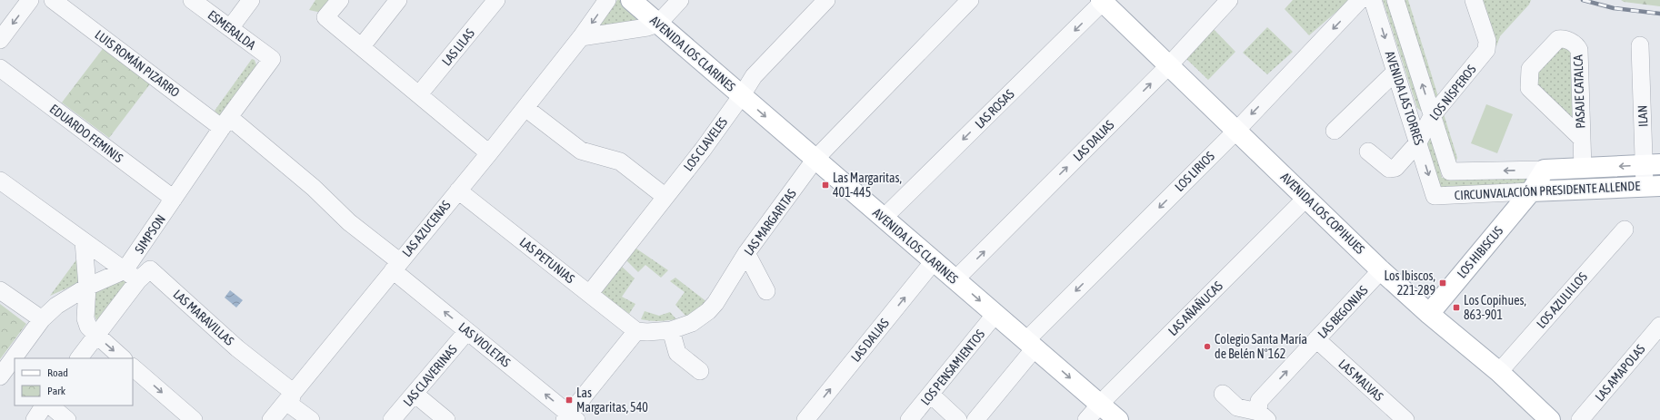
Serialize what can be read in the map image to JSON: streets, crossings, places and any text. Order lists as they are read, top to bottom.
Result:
{
  "streets": {
    "main road": [
      "AVENIDA LOS CLARINES",
      "CIRCUNVALACIÓN PRESIDENTE ALLENDE",
      "AVENIDA LOS COPIHUES",
      "LOS HIBISCUS"
    ],
    "street": [
      "ESMERALDA",
      "LAS LILAS",
      "LUIS ROMÁN PIZARRO",
      "PASAJE CATALCA",
      "LOS NÍSPEROS",
      "AVENIDA LAS TORRES",
      "LAS ROSAS",
      "ILAN",
      "EDUARDO FEMINIS",
      "LAS DALIAS",
      "LOS CLAVELES",
      "LOS LIRIOS",
      "LAS MARGARITAS",
      "LAS AZUCENAS",
      "SIMPSON",
      "LAS PETUNIAS",
      "LOS AZULILLOS",
      "LAS AÑAÑUCAS",
      "LAS BEGONIAS",
      "LAS MARAVILLAS",
      "LAS VIOLETAS",
      "LOS PENSAMIENTOS",
      "LAS AMAPOLAS",
      "LAS CLAVERINAS",
      "LAS MALVAS"
    ]
  },
  "crossings": [
    ["ESMERALDA", "SIMPSON"],
    ["AVENIDA LOS CLARINES", "LAS ROSAS"],
    ["AVENIDA LOS CLARINES", "LAS DALIAS"],
    ["AVENIDA LOS CLARINES", "LOS CLAVELES"],
    ["AVENIDA LOS CLARINES", "LOS LIRIOS"],
    ["AVENIDA LOS CLARINES", "LAS MARGARITAS"],
    ["AVENIDA LOS CLARINES", "LAS AÑAÑUCAS"],
    ["AVENIDA LOS CLARINES", "LOS PENSAMIENTOS"],
    ["LUIS ROMÁN PIZARRO", "LAS AZUCENAS"],
    ["LUIS ROMÁN PIZARRO", "SIMPSON"],
    ["LUIS ROMÁN PIZARRO", "LAS VIOLETAS"],
    ["PASAJE CATALCA", "CIRCUNVALACIÓN PRESIDENTE ALLENDE"],
    ["LOS NÍSPEROS", "AVENIDA LAS TORRES"],
    ["AVENIDA LAS TORRES", "CIRCUNVALACIÓN PRESIDENTE ALLENDE"],
    ["LAS ROSAS", "AVENIDA LOS COPIHUES"],
    ["ILAN", "CIRCUNVALACIÓN PRESIDENTE ALLENDE"],
    ["EDUARDO FEMINIS", "SIMPSON"],
    ["LAS DALIAS", "AVENIDA LOS COPIHUES"],
    ["LOS CLAVELES", "LAS PETUNIAS"],
    ["LOS LIRIOS", "AVENIDA LOS COPIHUES"],
    ["CIRCUNVALACIÓN PRESIDENTE ALLENDE", "LOS HIBISCUS"],
    ["AVENIDA LOS COPIHUES", "LOS HIBISCUS"],
    ["AVENIDA LOS COPIHUES", "LOS AZULILLOS"],
    ["AVENIDA LOS COPIHUES", "LAS AÑAÑUCAS"],
    ["AVENIDA LOS COPIHUES", "LAS BEGONIAS"],
    ["LAS MARGARITAS", "LAS PETUNIAS"],
    ["LAS AZUCENAS", "LAS PETUNIAS"],
    ["LAS AZUCENAS", "LAS MARAVILLAS"],
    ["LAS AZUCENAS", "LAS VIOLETAS"],
    ["SIMPSON", "LAS MARAVILLAS"],
    ["LAS BEGONIAS", "LAS MALVAS"],
    ["LAS VIOLETAS", "LAS CLAVERINAS"]
  ],
  "one_way": [
    "AVENIDA LOS CLARINES",
    "LAS ROSAS",
    "LAS DALIAS",
    "LOS LIRIOS",
    "LAS BEGONIAS",
    "LAS VIOLETAS"
  ],
  "places": {
    "transit": [
      "Las Margaritas, 401-445",
      "Los Ibiscos, 221-289",
      "Los Copihues, 863-901",
      "Las Margaritas, 540"
    ],
    "other": ["Colegio Santa María de Belén N°162"]
  },
  "legend": ["Road", "Park"]
}
